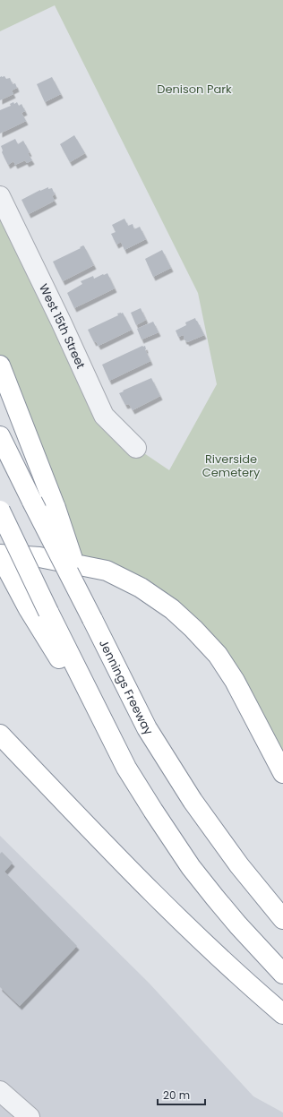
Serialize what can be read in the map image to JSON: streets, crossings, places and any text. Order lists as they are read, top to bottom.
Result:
{
  "streets": {
    "highway": ["Jennings Freeway"],
    "street": ["West 15th Street"]
  },
  "parks": ["Denison Park", "Riverside Cemetery"],
  "scale_bar": "20 m"
}
